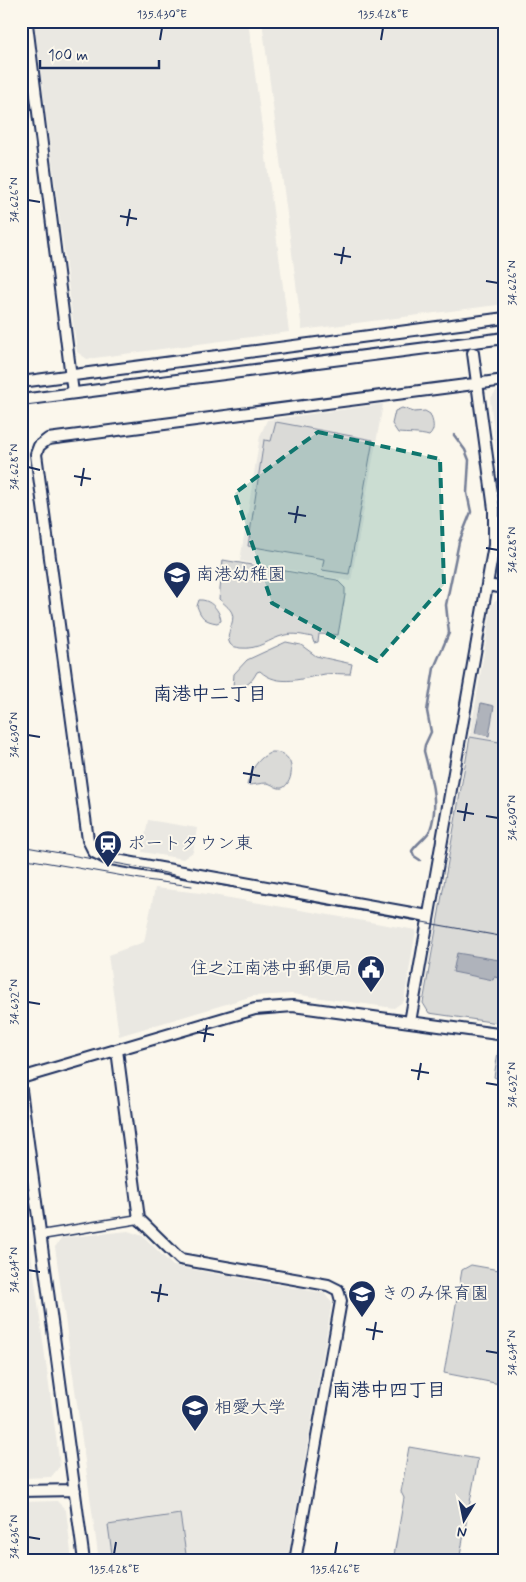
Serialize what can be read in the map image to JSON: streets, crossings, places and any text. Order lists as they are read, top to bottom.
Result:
{
  "districts": ["南港中二丁目", "南港中四丁目"],
  "places": {
    "school or university": ["南港幼稚園", "きのみ保育園", "相愛大学"],
    "station": ["ポートタウン東"],
    "public building": ["住之江南港中郵便局"]
  },
  "scale_bar": "100 m",
  "north": "bottom",
  "coordinates": [
    "135.430°E",
    "135.428°E",
    "34.626°N",
    "34.628°N",
    "34.630°N",
    "34.632°N",
    "34.634°N",
    "34.636°N",
    "135.426°E"
  ]
}
